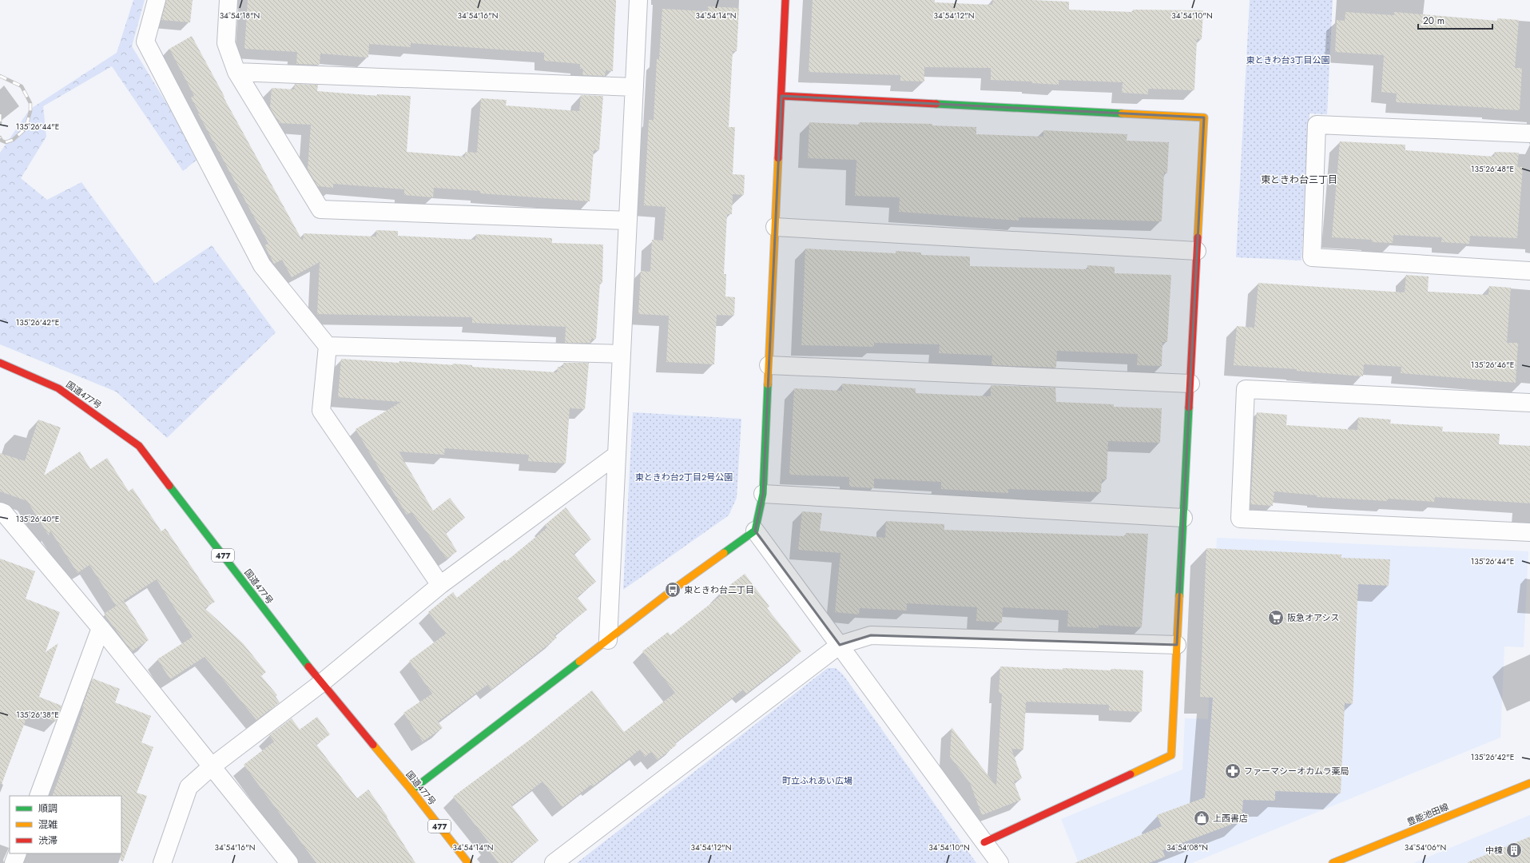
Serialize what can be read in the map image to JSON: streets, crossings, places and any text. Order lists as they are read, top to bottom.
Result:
{
  "streets": {
    "main road": ["国道477号", "477", "豊能池田線"]
  },
  "districts": ["東ときわ台三丁目"],
  "parks": ["東ときわ台3丁目公園", "東ときわ台2丁目2号公園", "町立ふれあい広場"],
  "places": {
    "bus stop": ["東ときわ台二丁目"],
    "supermarket": ["阪急オアシス"],
    "pharmacy": ["ファーマシーオカムラ薬局"],
    "shop": ["上西書店"],
    "building": ["中棟"]
  },
  "legend": ["順調", "混雑", "渋滞"],
  "scale_bar": "20 m",
  "coordinates": [
    "34°54'18\"N",
    "34°54'16\"N",
    "34°54'14\"N",
    "34°54'12\"N",
    "34°54'10\"N",
    "135°26'44\"E",
    "135°26'48\"E",
    "135°26'42\"E",
    "135°26'46\"E",
    "135°26'40\"E",
    "135°26'38\"E",
    "34°54'08\"N",
    "34°54'06\"N"
  ]
}
